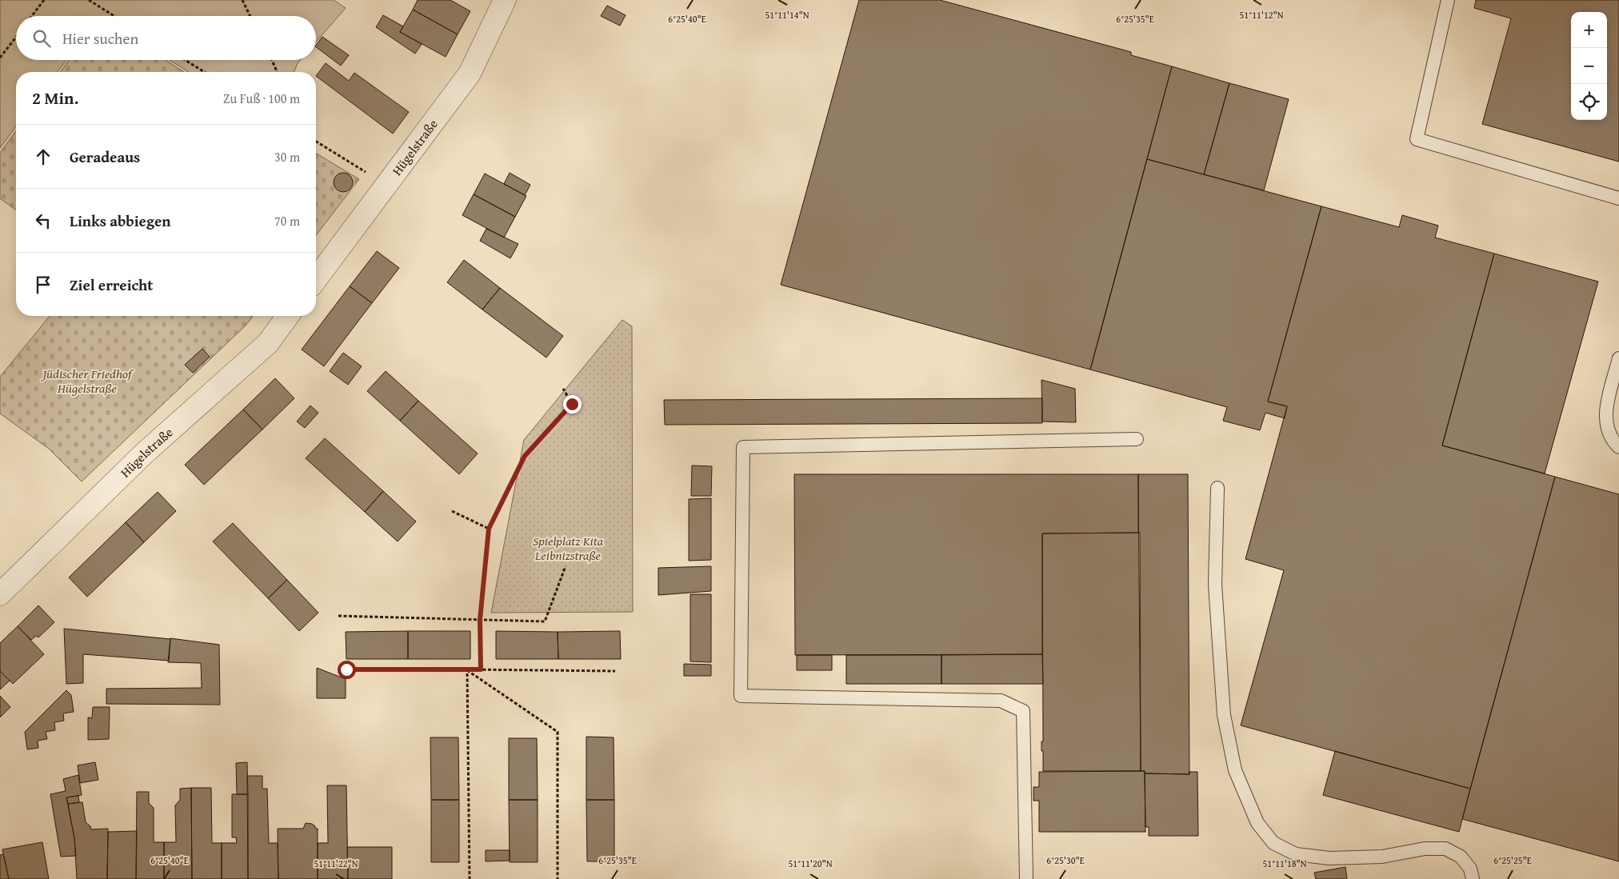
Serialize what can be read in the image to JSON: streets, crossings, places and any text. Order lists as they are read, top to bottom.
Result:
{
  "streets": {
    "street": ["Hügelstraße"]
  },
  "parks": ["Jüdischer Friedhof Hügelstraße", "Spielplatz Kita Leibnizstraße"],
  "page": {
    "map_buttons": ["+", "−"],
    "search": "Hier suchen",
    "heading": ["2 Min.", "Zu Fuß · 100 m"],
    "list": [
      ["Geradeaus", "30 m"],
      ["Links abbiegen", "70 m"],
      "Ziel erreicht"
    ]
  },
  "coordinates": [
    "51°11'12\"N",
    "51°11'14\"N",
    "6°25'40\"E",
    "6°25'35\"E",
    "6°25'30\"E",
    "6°25'25\"E",
    "51°11'22\"N",
    "51°11'20\"N",
    "51°11'18\"N"
  ]
}
